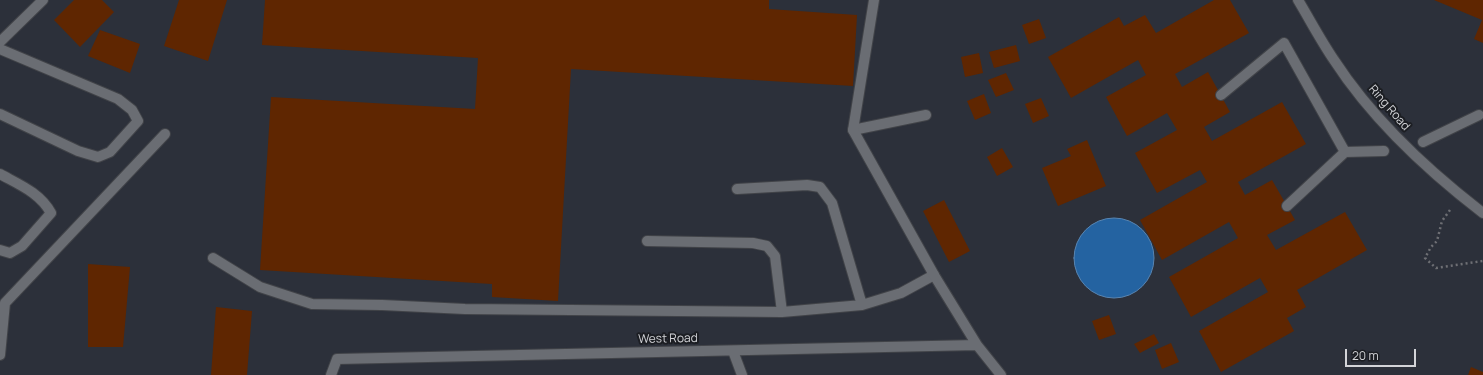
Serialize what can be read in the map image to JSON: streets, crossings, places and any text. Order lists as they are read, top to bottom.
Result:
{
  "streets": {
    "street": ["Ring Road", "West Road"]
  },
  "scale_bar": "20 m"
}
